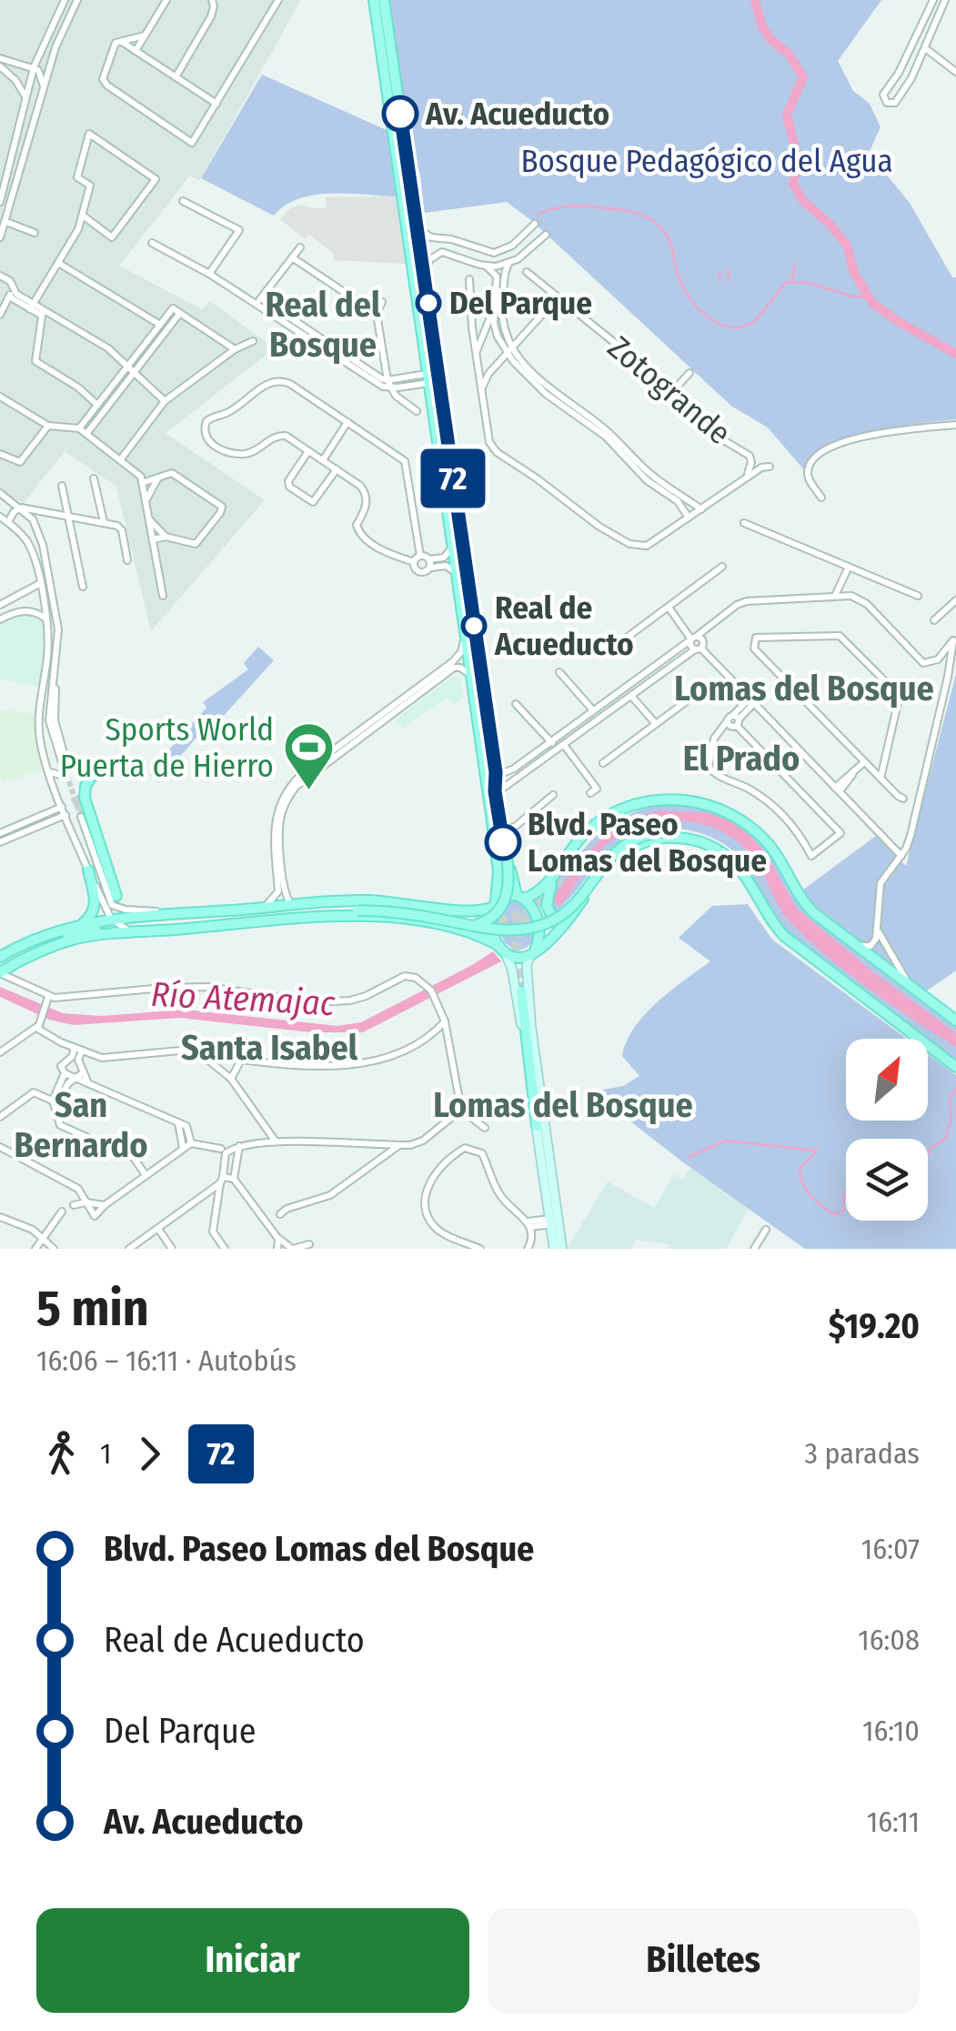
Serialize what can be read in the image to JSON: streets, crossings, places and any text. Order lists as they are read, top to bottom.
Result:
{
  "streets": {
    "street": ["Zotogrande"]
  },
  "districts": [
    "Real del Bosque",
    "Lomas del Bosque",
    "El Prado",
    "Santa Isabel",
    "San Bernardo",
    "Lomas del Bosque"
  ],
  "water": ["Río Atemajac"],
  "parks": ["Bosque Pedagógico del Agua"],
  "places": {
    "other": [
      "Av. Acueducto",
      "Del Parque",
      "Real de Acueducto",
      "Blvd. Paseo Lomas del Bosque"
    ],
    "sports": ["Sports World Puerta de Hierro"]
  },
  "lines": ["bus line 72"],
  "north": "top right",
  "page": {
    "on_map": "72",
    "heading": ["5 min", "16:06 – 16:11 · Autobús", "$19.20"],
    "legs": ["1", "72", "3 paradas"],
    "list": [
      {
        "name": "Blvd. Paseo Lomas del Bosque",
        "value": "16:07"
      },
      {
        "name": "Real de Acueducto",
        "value": "16:08"
      },
      {
        "name": "Del Parque",
        "value": "16:10"
      },
      {
        "name": "Av. Acueducto",
        "value": "16:11"
      }
    ],
    "buttons": ["Iniciar", "Billetes"]
  }
}
